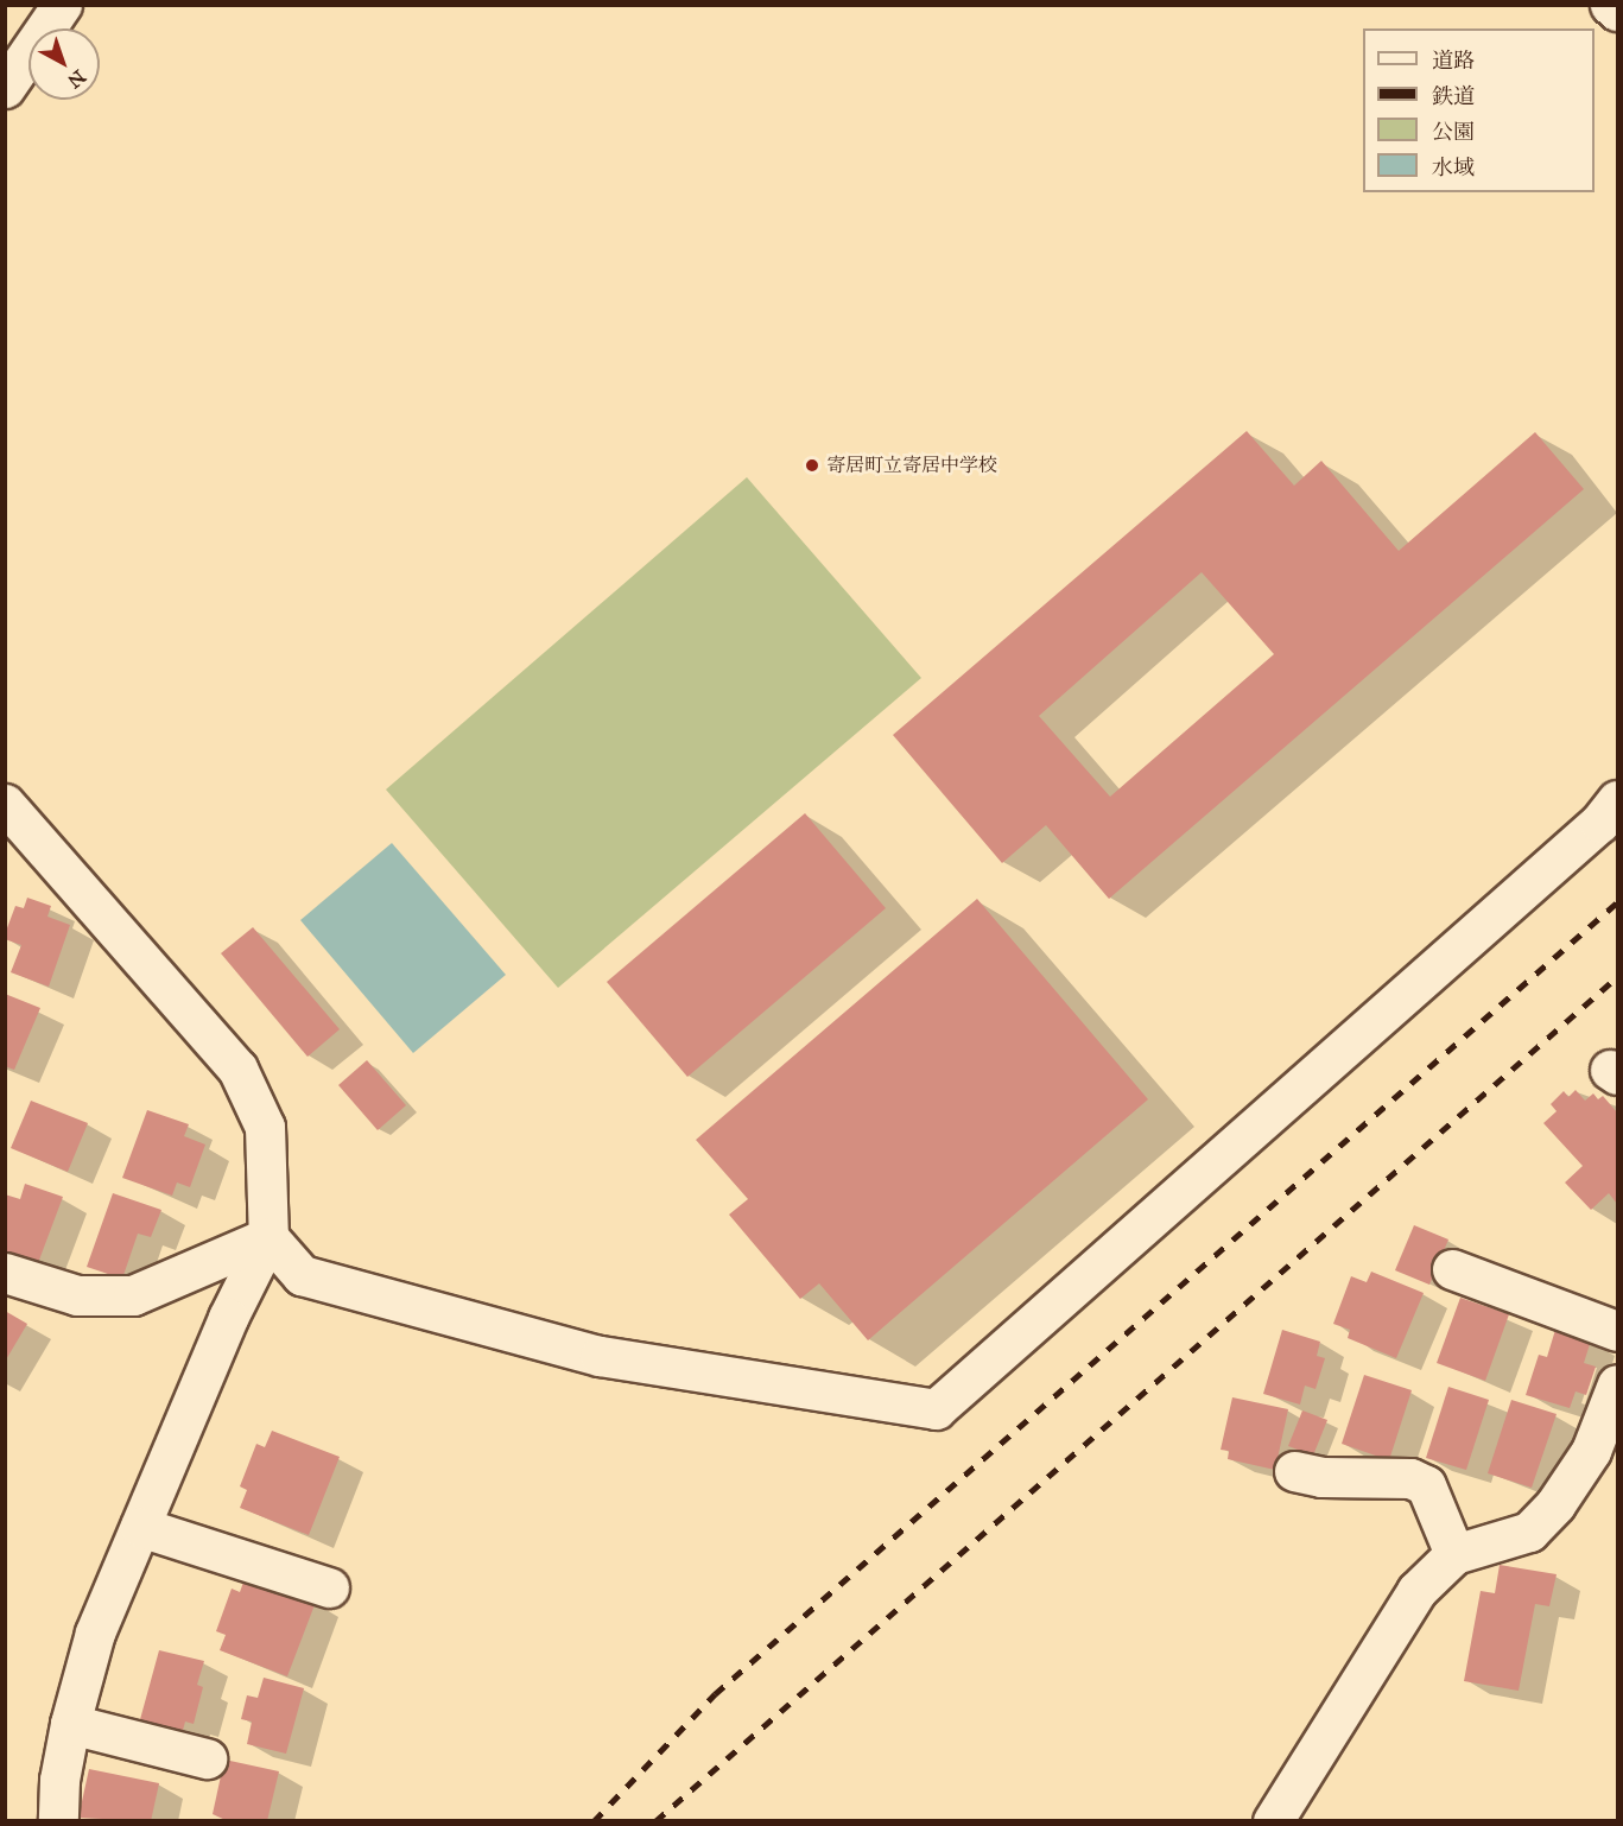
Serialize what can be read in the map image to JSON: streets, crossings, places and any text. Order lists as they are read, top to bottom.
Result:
{
  "places": ["寄居町立寄居中学校"],
  "legend": [
    "道路",
    "鉄道",
    "公園",
    "水域"
  ],
  "north": "bottom right"
}
